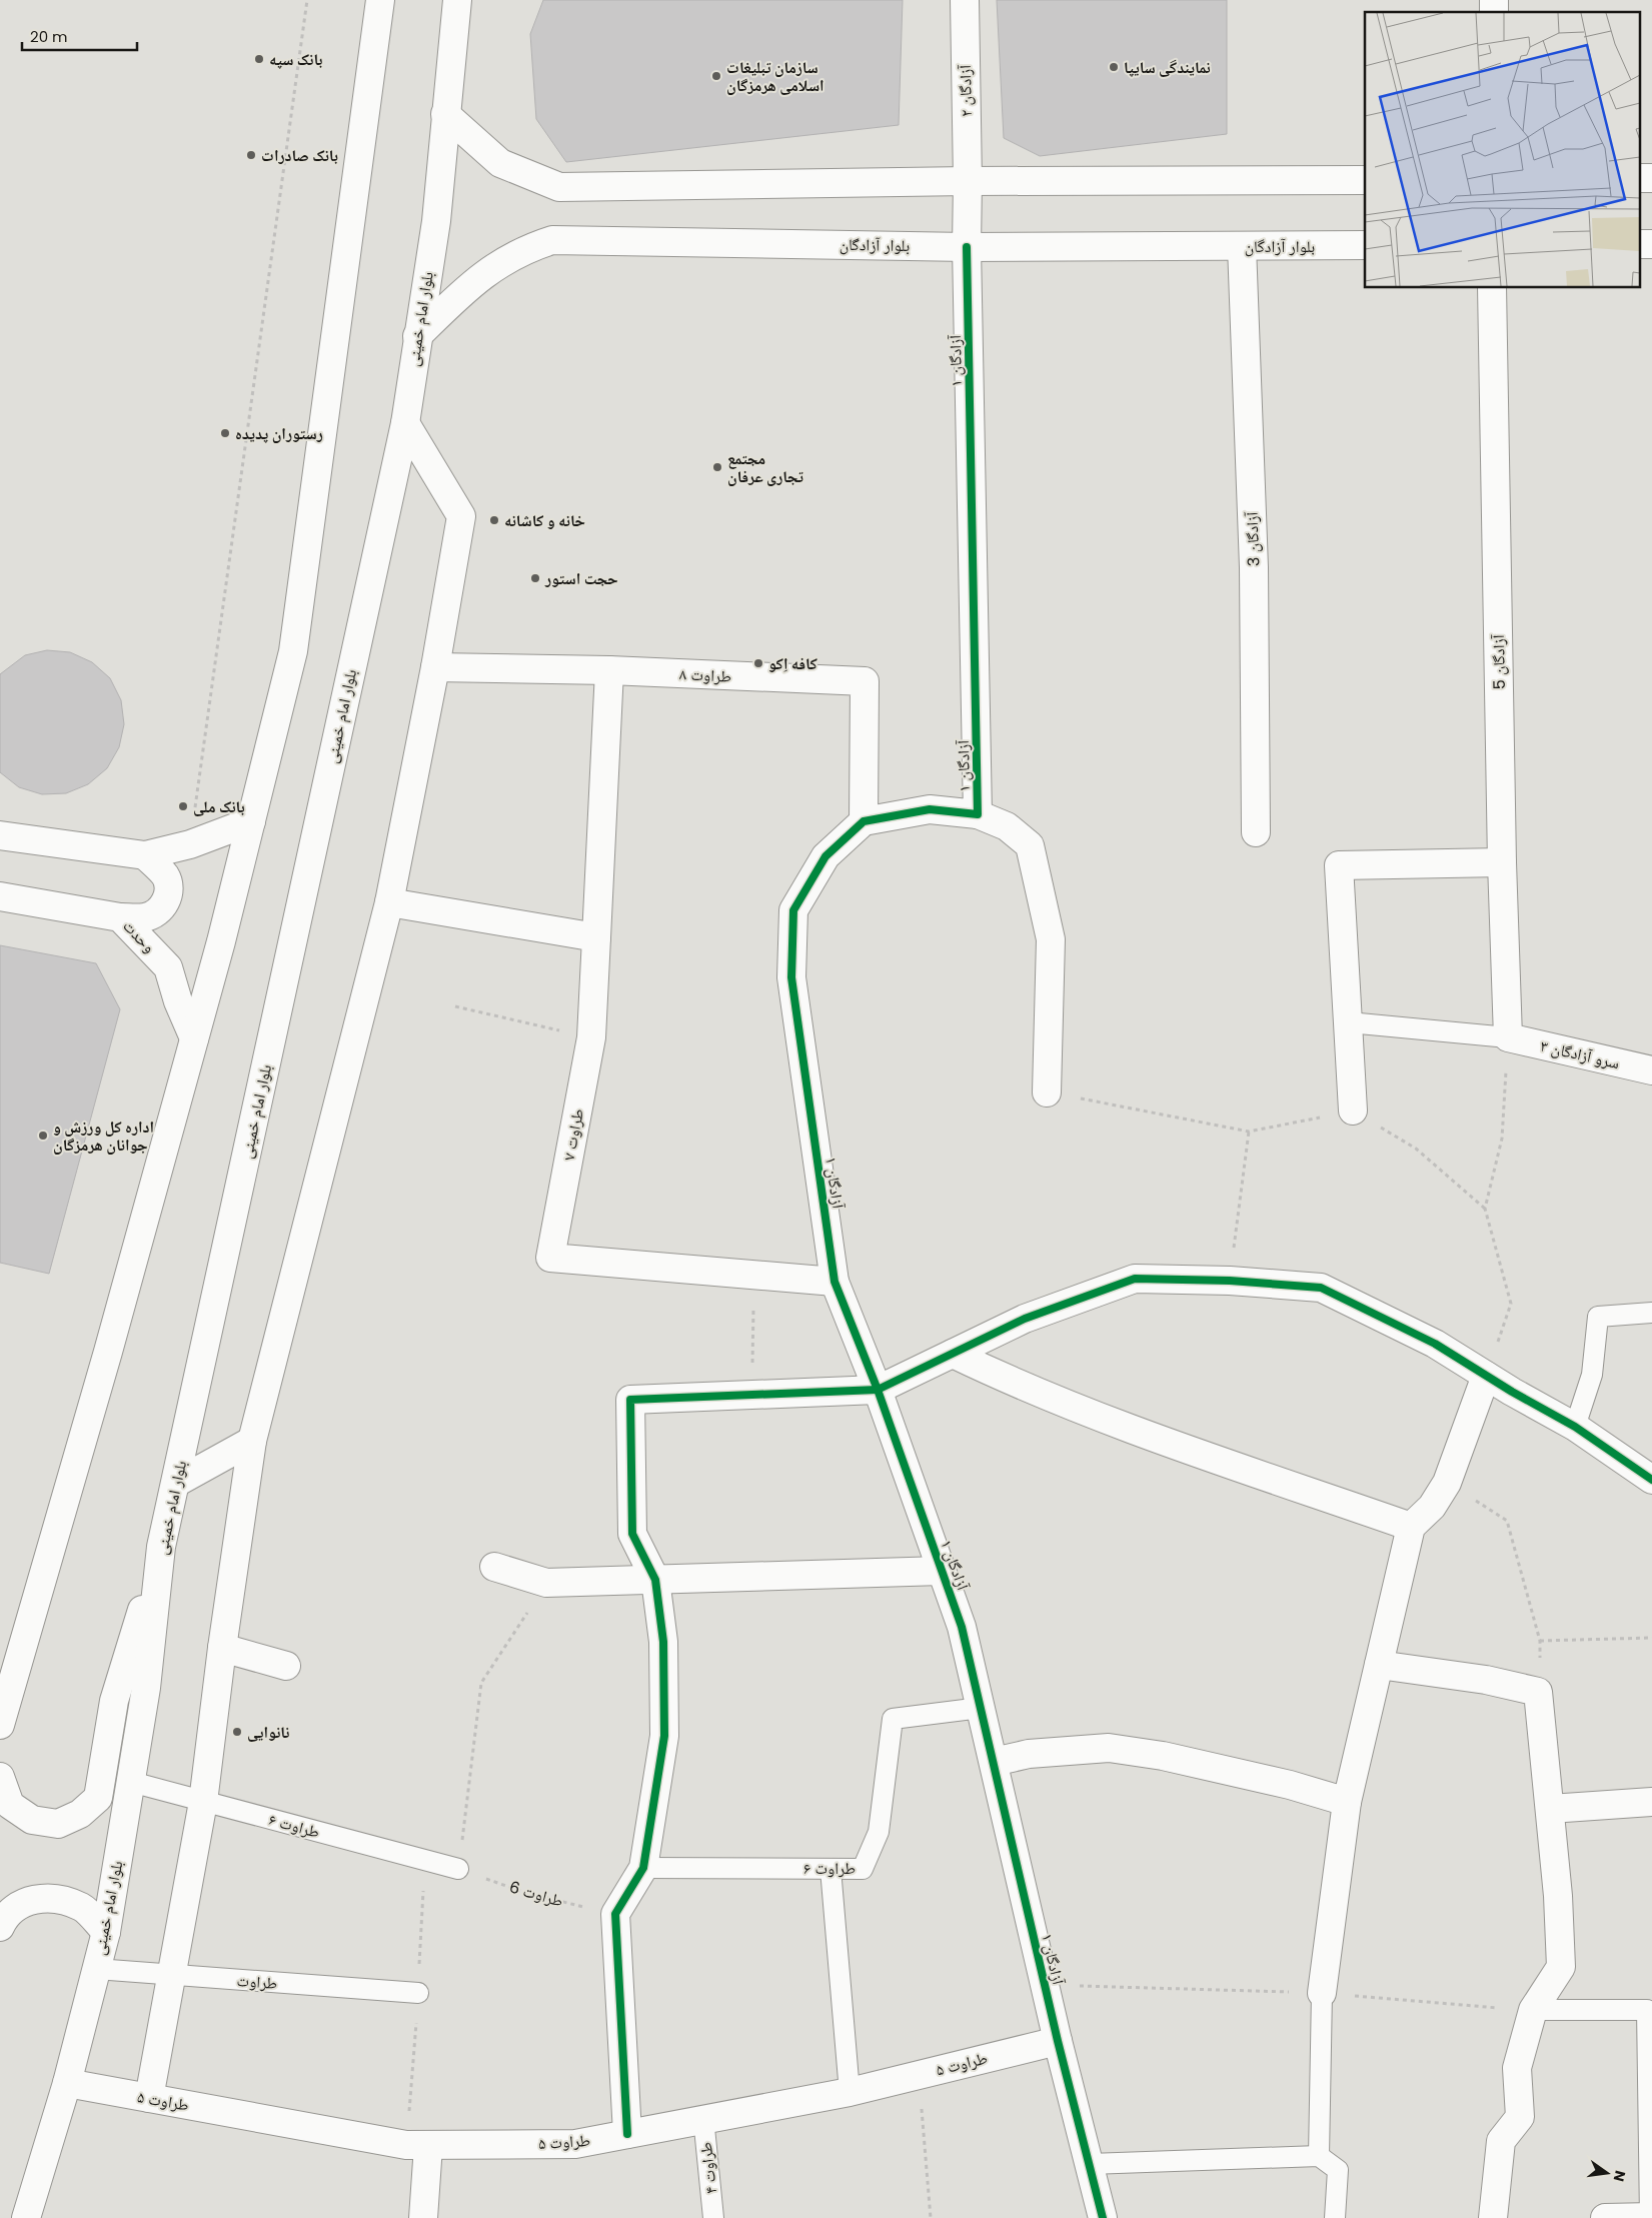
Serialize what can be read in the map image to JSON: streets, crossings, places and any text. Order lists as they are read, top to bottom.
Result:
{
  "streets": {
    "street": [
      "آزادگان ۲",
      "بلوار آزادگان",
      "بلوار امام خمینی",
      "آزادگان ۱",
      "آزادگان 3",
      "آزادگان 5",
      "طراوت ۸",
      "وحدت",
      "سرو آزادگان ۳",
      "طراوت ۷",
      "طراوت ۵"
    ],
    "lane": ["طراوت ۶", "طراوت", "طراوت ۴"],
    "path": ["طراوت 6"]
  },
  "crossings": [
    ["آزادگان ۲", "بلوار آزادگان"],
    ["آزادگان ۲", "آزادگان ۱"],
    ["بلوار آزادگان", "بلوار امام خمینی"],
    ["بلوار آزادگان", "آزادگان ۱"],
    ["بلوار آزادگان", "آزادگان 3"],
    ["بلوار امام خمینی", "طراوت ۶"],
    ["بلوار امام خمینی", "طراوت"],
    ["بلوار امام خمینی", "طراوت ۵"],
    ["آزادگان ۱", "طراوت ۸"],
    ["آزادگان ۱", "طراوت ۷"],
    ["آزادگان ۱", "طراوت ۶"],
    ["آزادگان ۱", "طراوت ۵"],
    ["آزادگان 5", "سرو آزادگان ۳"],
    ["طراوت ۸", "طراوت ۷"],
    ["طراوت ۶", "طراوت 6"],
    ["طراوت ۵", "طراوت ۴"]
  ],
  "places": [
    "بانک سپه",
    "نمایندگی سایپا",
    "سازمان تبلیغات اسلامی هرمزگان",
    "بانک صادرات",
    "رستوران پدیده",
    "مجتمع تجاری عرفان",
    "خانه و کاشانه",
    "حجت استور",
    "کافه اِکو",
    "بانک ملی",
    "اداره کل ورزش و جوانان هرمزگان",
    "نانوایی"
  ],
  "scale_bar": "20 m",
  "north": "right"
}
